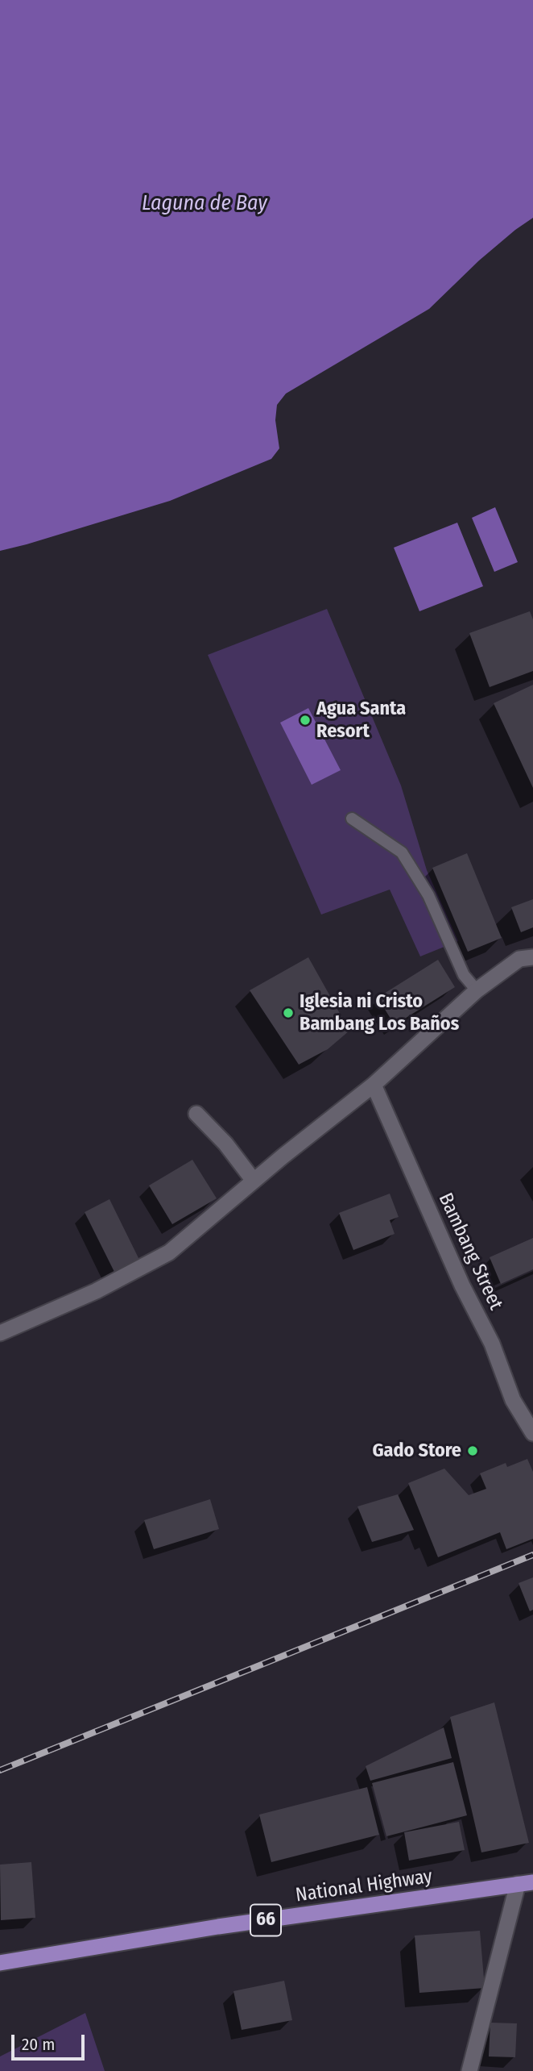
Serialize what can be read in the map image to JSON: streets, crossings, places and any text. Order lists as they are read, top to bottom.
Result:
{
  "streets": {
    "main road": ["National Highway", "66"],
    "street": ["Bambang Street"]
  },
  "water": ["Laguna de Bay"],
  "places": ["Agua Santa Resort", "Iglesia ni Cristo Bambang Los Baños", "Gado Store"],
  "scale_bar": "20 m"
}
